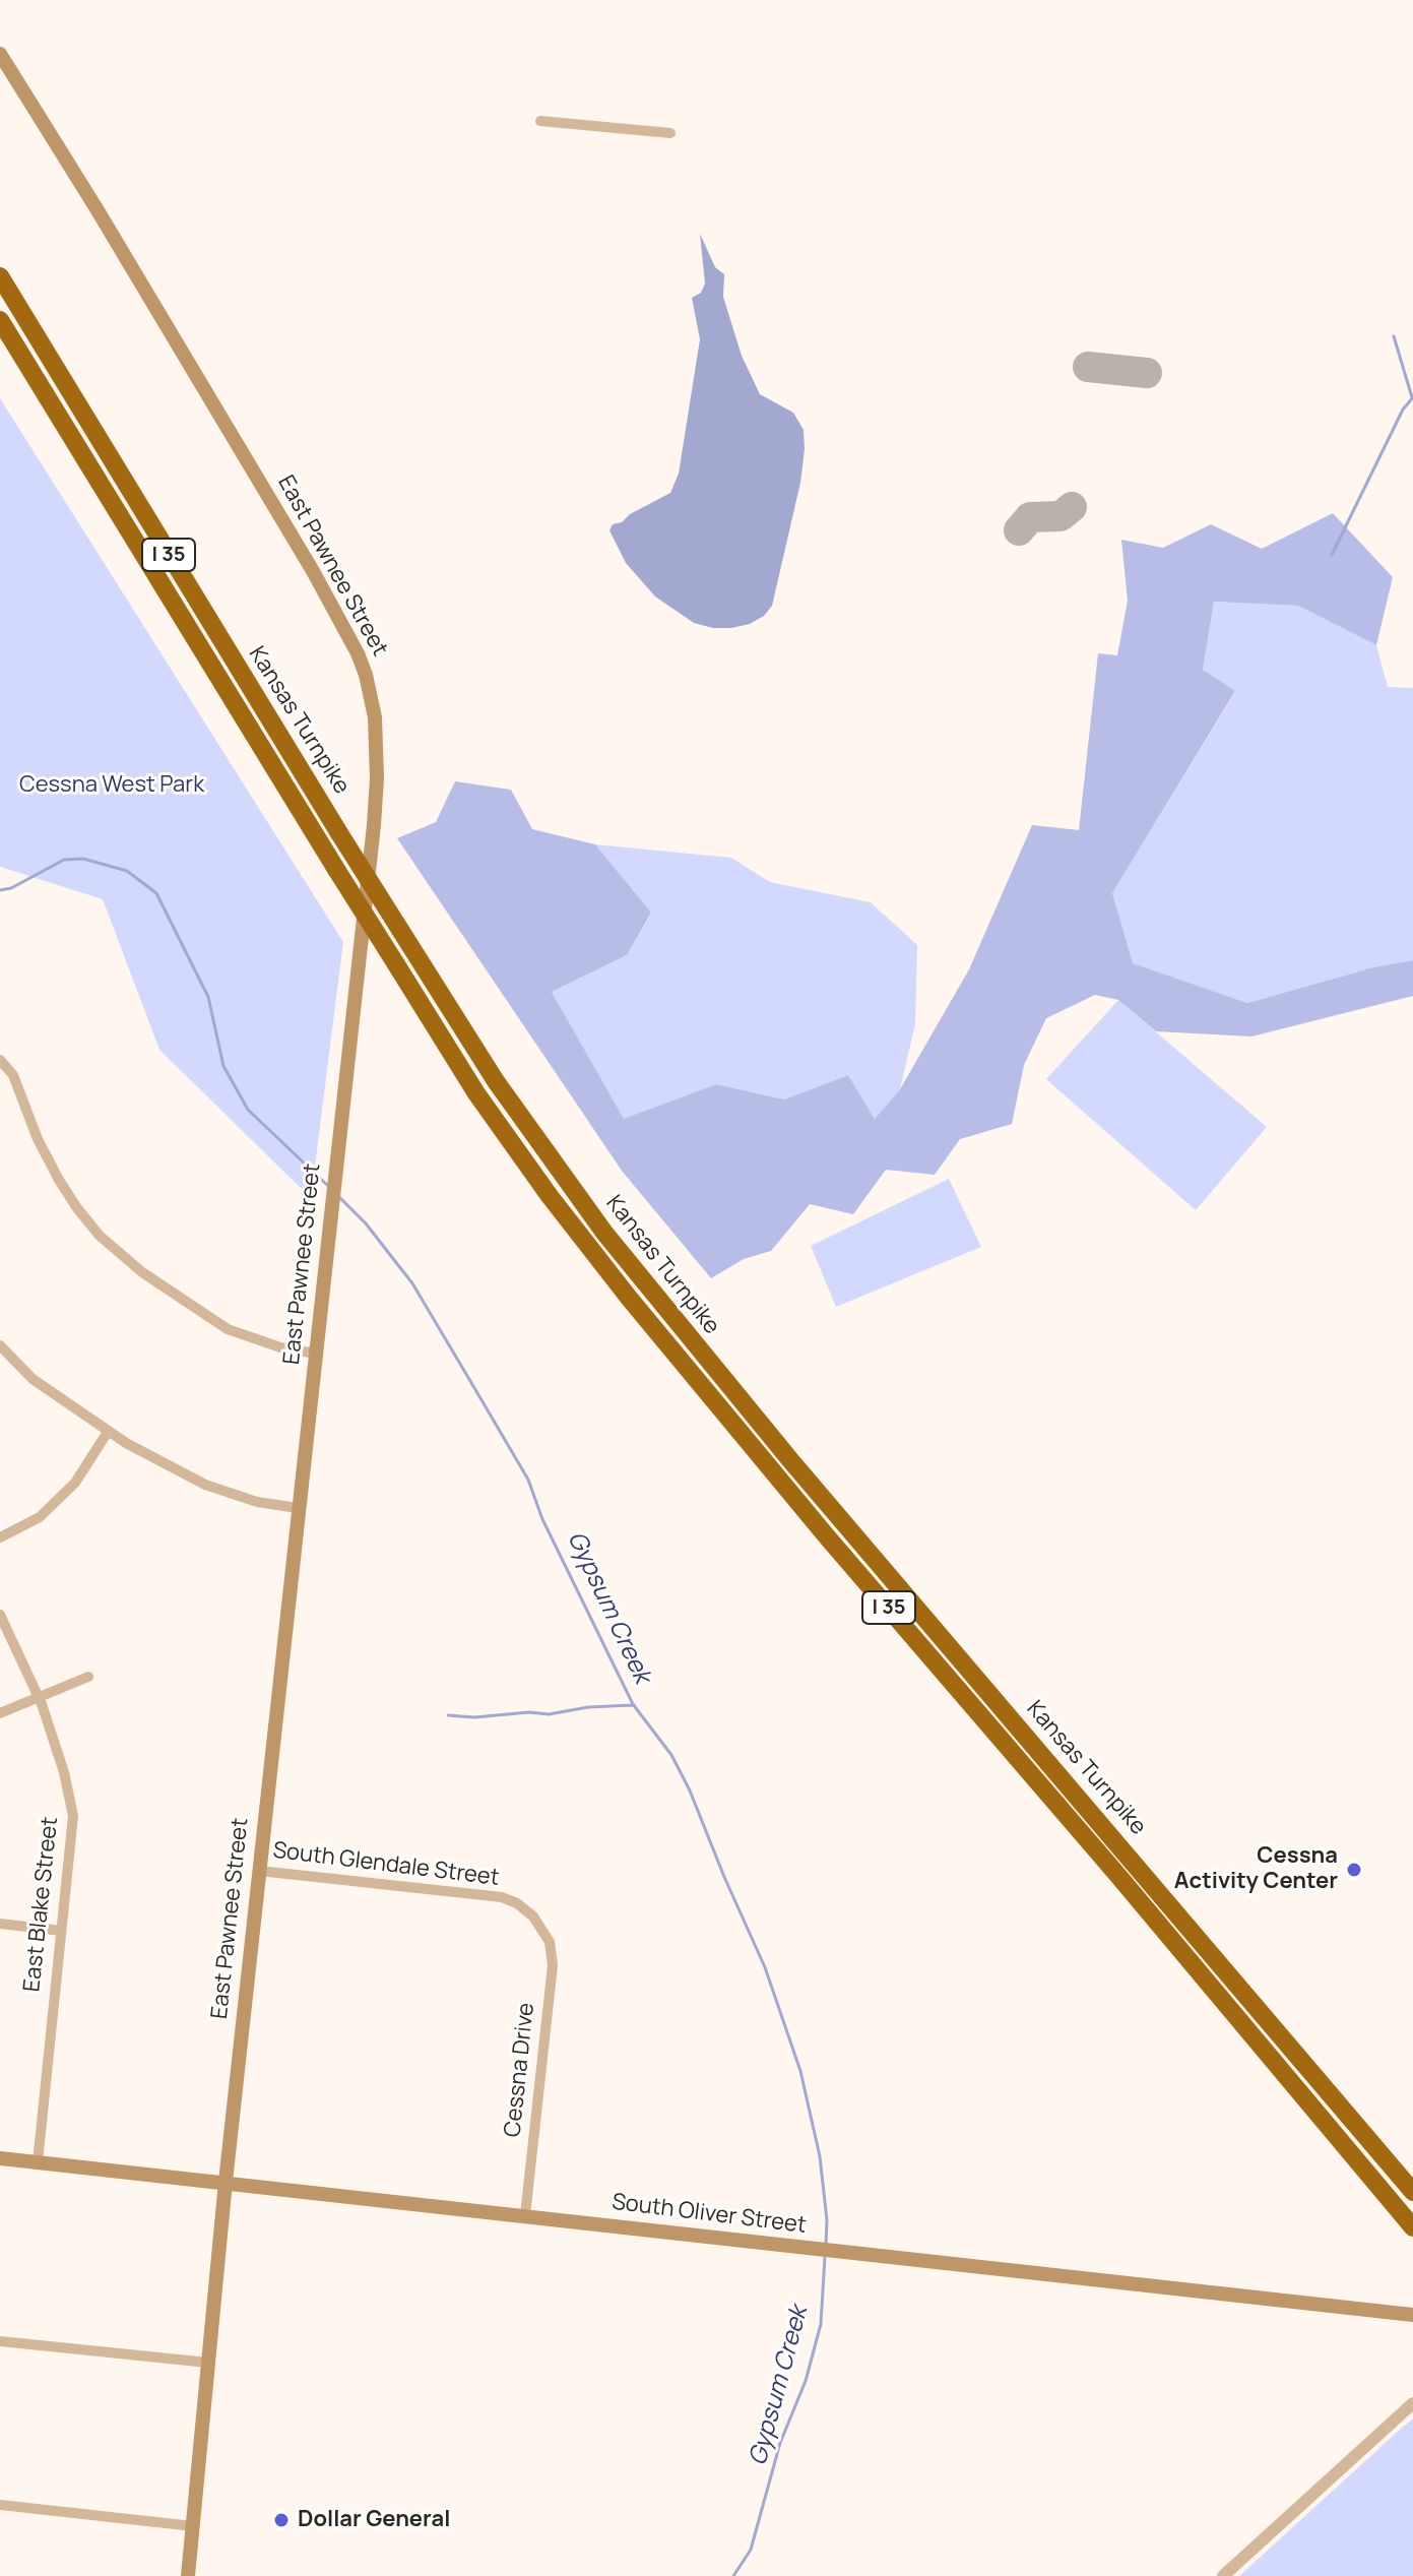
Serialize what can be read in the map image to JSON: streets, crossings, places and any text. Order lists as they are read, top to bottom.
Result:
{
  "streets": {
    "highway": ["I 35", "Kansas Turnpike"],
    "main road": ["East Pawnee Street", "South Oliver Street"],
    "street": ["South Glendale Street", "East Blake Street", "Cessna Drive"]
  },
  "crossings": [
    ["East Pawnee Street", "South Glendale Street"],
    ["East Pawnee Street", "South Oliver Street"],
    ["South Glendale Street", "Cessna Drive"],
    ["East Blake Street", "South Oliver Street"],
    ["Cessna Drive", "South Oliver Street"]
  ],
  "water": ["Gypsum Creek"],
  "parks": ["Cessna West Park"],
  "places": ["Cessna Activity Center", "Dollar General"]
}
